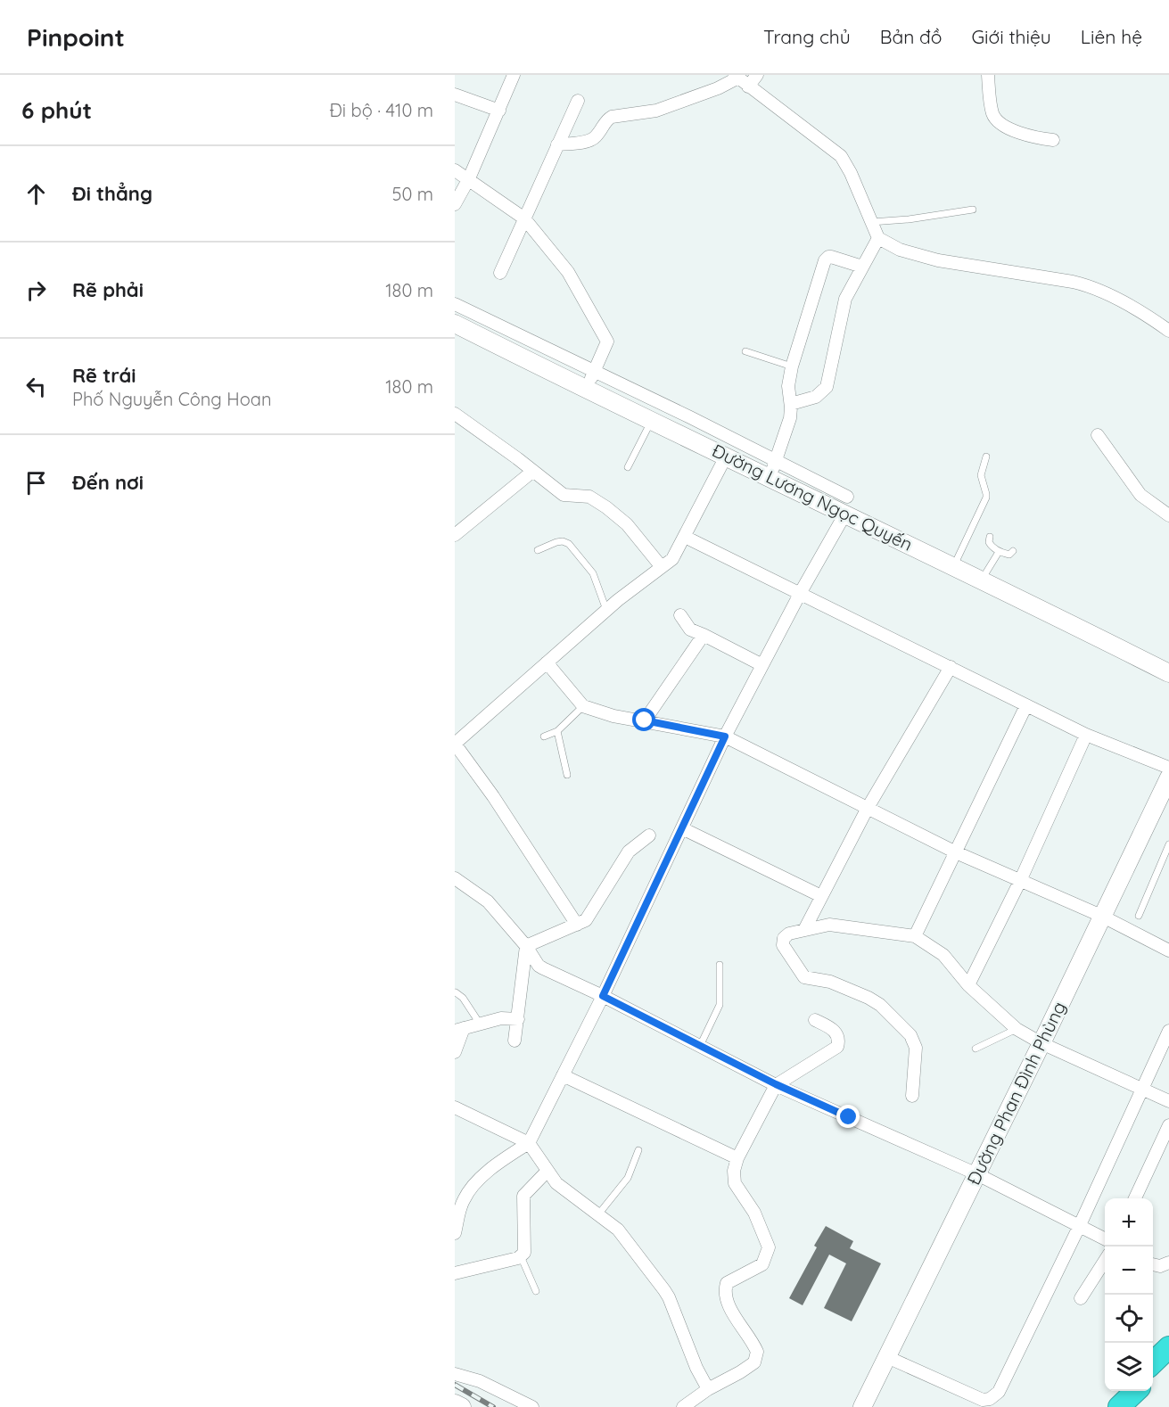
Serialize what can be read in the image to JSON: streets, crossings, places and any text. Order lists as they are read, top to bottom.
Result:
{
  "streets": {
    "main road": ["Đường Lương Ngọc Quyến", "Đường Phan Đình Phùng"]
  },
  "page": {
    "header": "Pinpoint",
    "nav": [
      "Trang chủ",
      "Bản đồ",
      "Giới thiệu",
      "Liên hệ"
    ],
    "heading": ["6 phút", "Đi bộ · 410 m"],
    "list": [
      ["Đi thẳng", "50 m"],
      ["Rẽ phải", "180 m"],
      ["Rẽ trái", "Phố Nguyễn Công Hoan", "180 m"],
      "Đến nơi"
    ],
    "map_buttons": ["+", "−"]
  }
}
